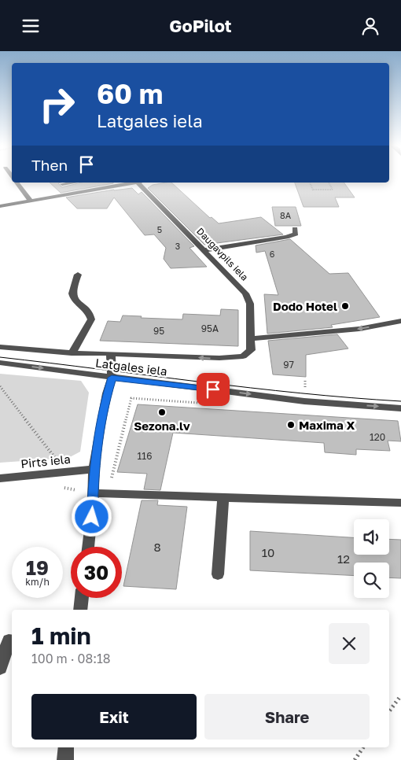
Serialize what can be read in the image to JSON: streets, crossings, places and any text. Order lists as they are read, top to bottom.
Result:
{
  "streets": {
    "street": ["Daugavpils iela", "Latgales iela", "Pirts iela"]
  },
  "crossings": [
    ["Daugavpils iela", "Latgales iela"]
  ],
  "places": ["Dodo Hotel", "Sezona.lv", "Maxima X"],
  "house_numbers": [
    "8A",
    "5",
    "3",
    "6",
    "95A",
    "95",
    "97",
    "120",
    "116",
    "8",
    "10",
    "12"
  ],
  "page": {
    "header": "GoPilot",
    "turn": ["60 m", "Latgales iela"],
    "then": "Then",
    "speed": "19 km/h",
    "limit": "30",
    "heading": ["1 min", "100 m · 08:18"],
    "buttons": ["Exit", "Share"]
  }
}
